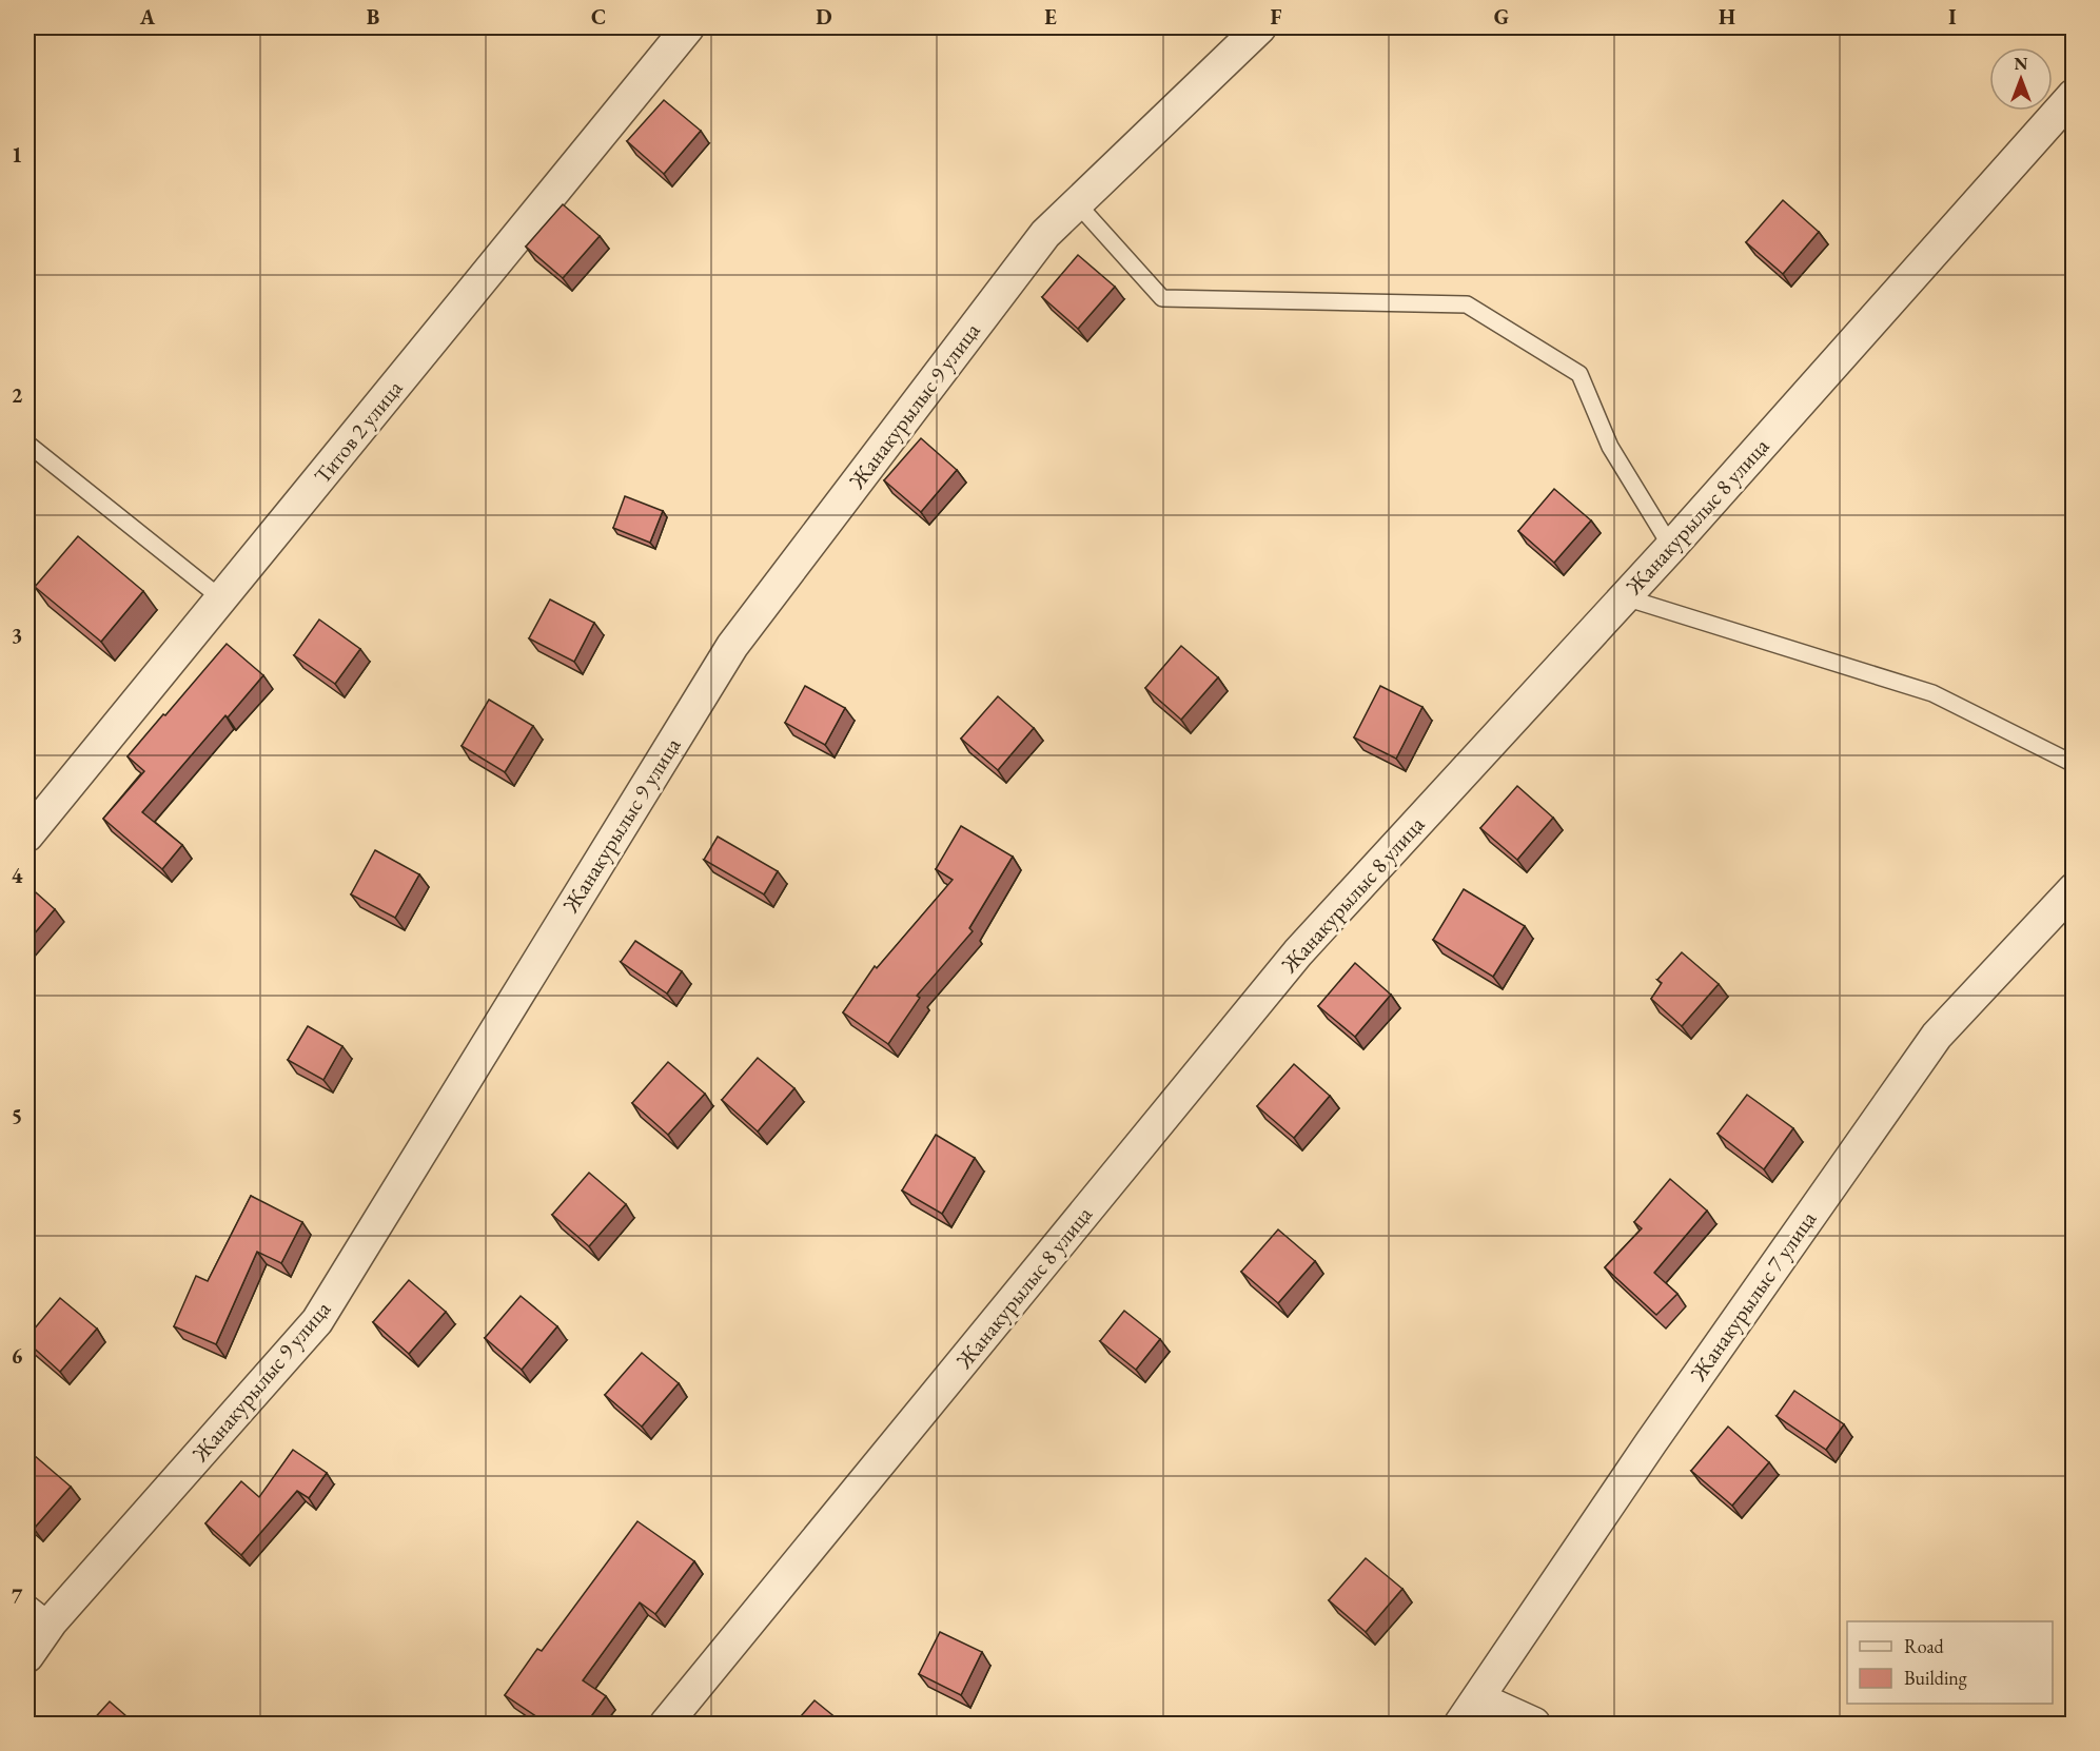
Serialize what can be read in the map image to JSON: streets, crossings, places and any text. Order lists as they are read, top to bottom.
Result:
{
  "streets": {
    "street": [
      "Жанакурылыс 9 улица",
      "Титов 2 улица",
      "Жанакурылыс 8 улица",
      "Жанакурылыс 7 улица"
    ]
  },
  "legend": ["Road", "Building"],
  "north": "top",
  "grid": {
    "columns": [
      "A",
      "B",
      "C",
      "D",
      "E",
      "F",
      "G",
      "H",
      "I"
    ],
    "rows": [
      "1",
      "2",
      "3",
      "4",
      "5",
      "6",
      "7"
    ]
  }
}
